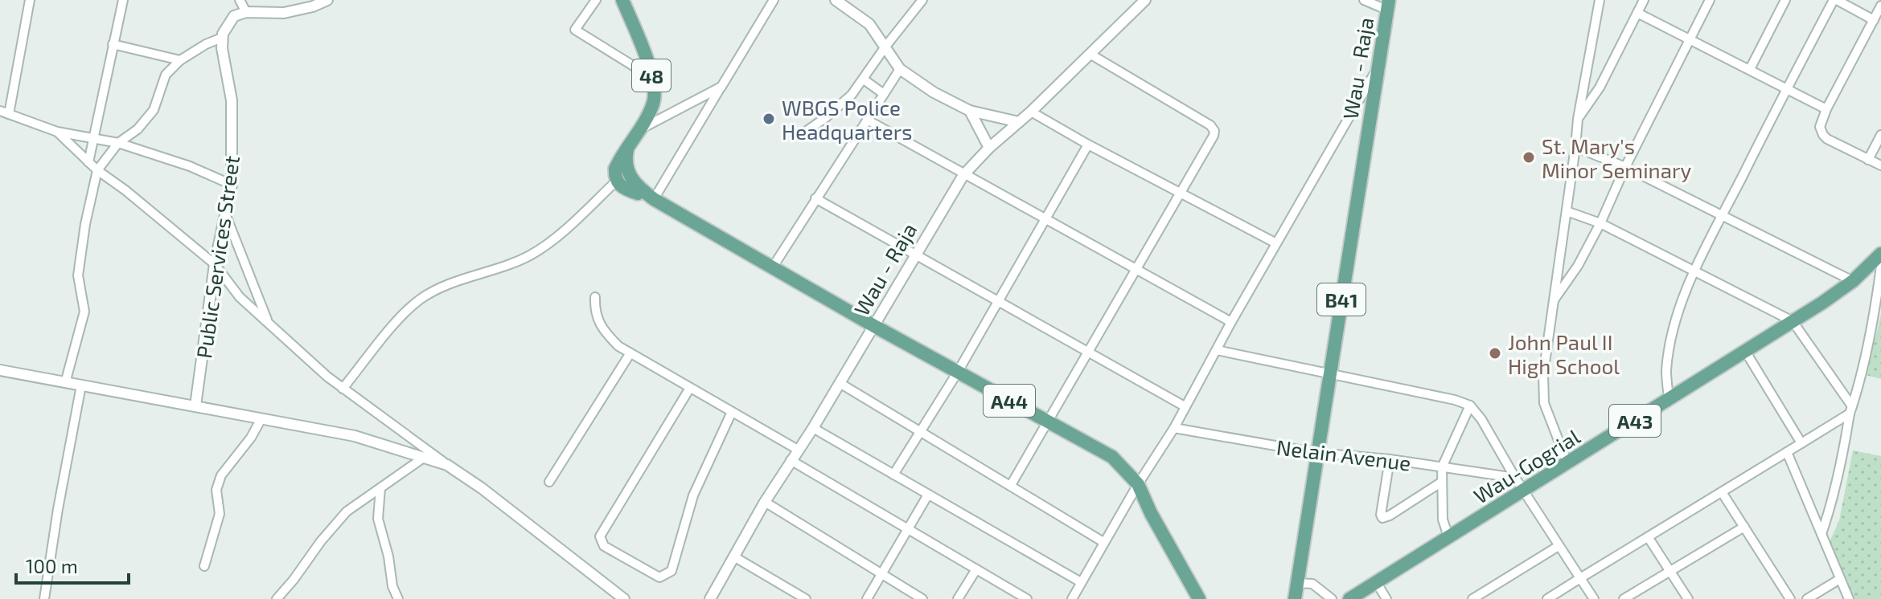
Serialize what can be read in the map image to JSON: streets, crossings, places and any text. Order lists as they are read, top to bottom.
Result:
{
  "streets": {
    "main road": [
      "Wau - Raja",
      "48",
      "B41",
      "A44",
      "A43",
      "Wau-Gogrial"
    ],
    "street": ["Public Services Street", "Nelain Avenue"]
  },
  "crossings": [
    ["Wau - Raja", "A44"],
    ["Wau - Raja", "Nelain Avenue"]
  ],
  "places": ["WBGS Police Headquarters", "St. Mary's Minor Seminary", "John Paul II High School"],
  "scale_bar": "100 m"
}
